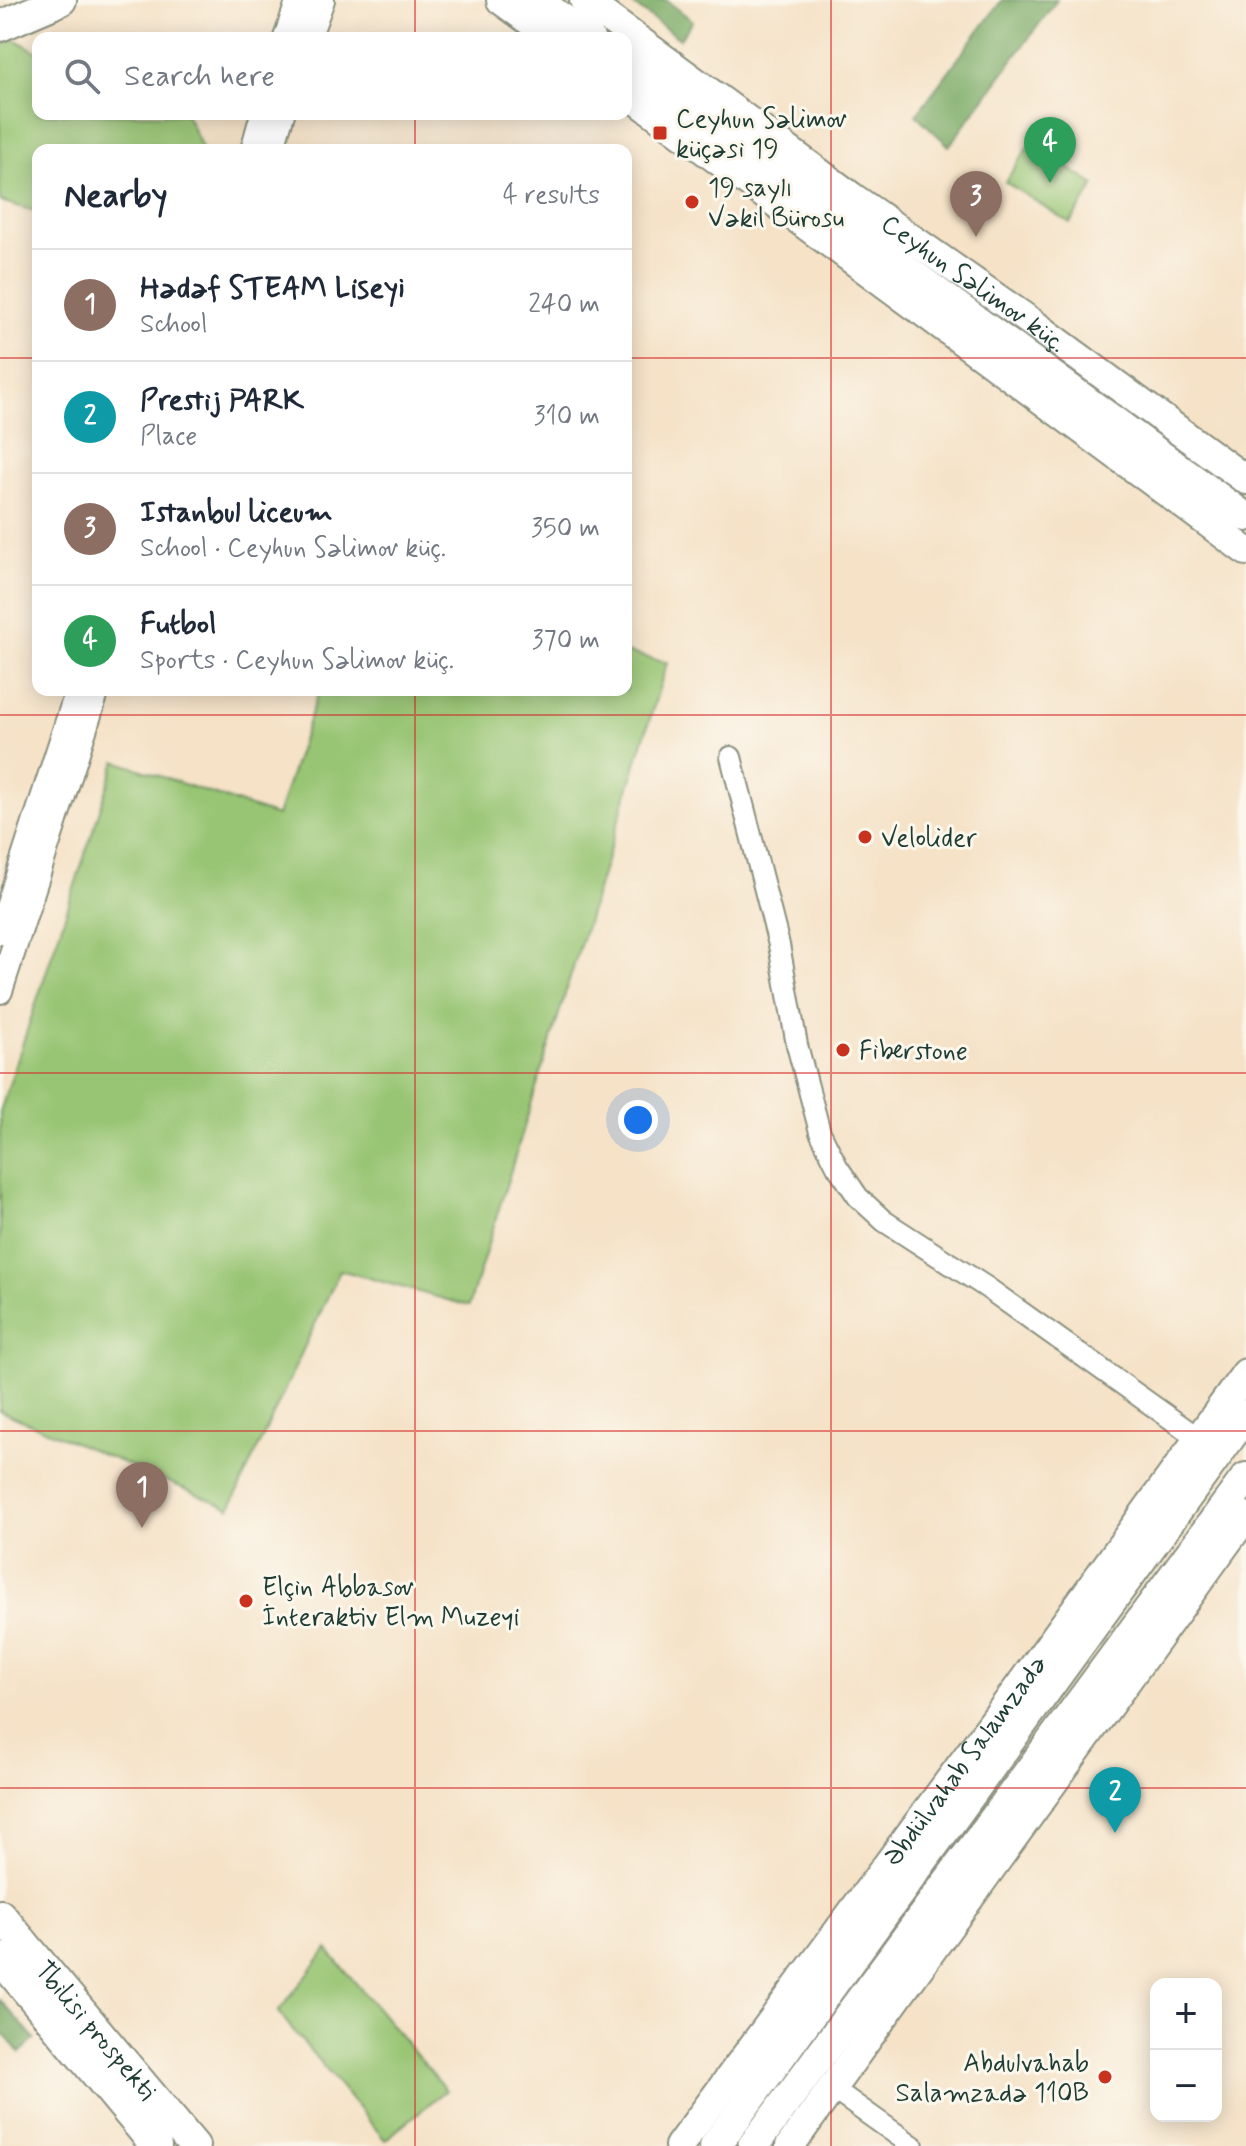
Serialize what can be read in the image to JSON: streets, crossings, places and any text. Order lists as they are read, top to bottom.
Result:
{
  "streets": {
    "main road": ["Ceyhun Səlimov küç.", "Əbdülvahab Salamzadə", "Tbilisi prospekti"]
  },
  "places": {
    "transit": ["Ceyhun Səlimov küçəsi 19"],
    "other": [
      "19 saylı Vəkil Bürosu",
      "Velolider",
      "Fiberstone",
      "Elçin Abbasov İnteraktiv Elm Muzeyi",
      "Abdulvahab Salamzadə 110B"
    ]
  },
  "page": {
    "search": "Search here",
    "pins": [
      "4",
      "3",
      "1",
      "2"
    ],
    "heading": ["Nearby", "4 results"],
    "list": [
      {
        "mark": "1",
        "name": "Hədəf STEAM Liseyi",
        "note": "School",
        "value": "240 m"
      },
      {
        "mark": "2",
        "name": "Prestij PARK",
        "note": "Place",
        "value": "310 m"
      },
      {
        "mark": "3",
        "name": "Istanbul liceum",
        "note": "School · Ceyhun Səlimov küç.",
        "value": "350 m"
      },
      {
        "mark": "4",
        "name": "Futbol",
        "note": "Sports · Ceyhun Səlimov küç.",
        "value": "370 m"
      }
    ],
    "map_buttons": ["+", "−"]
  }
}
